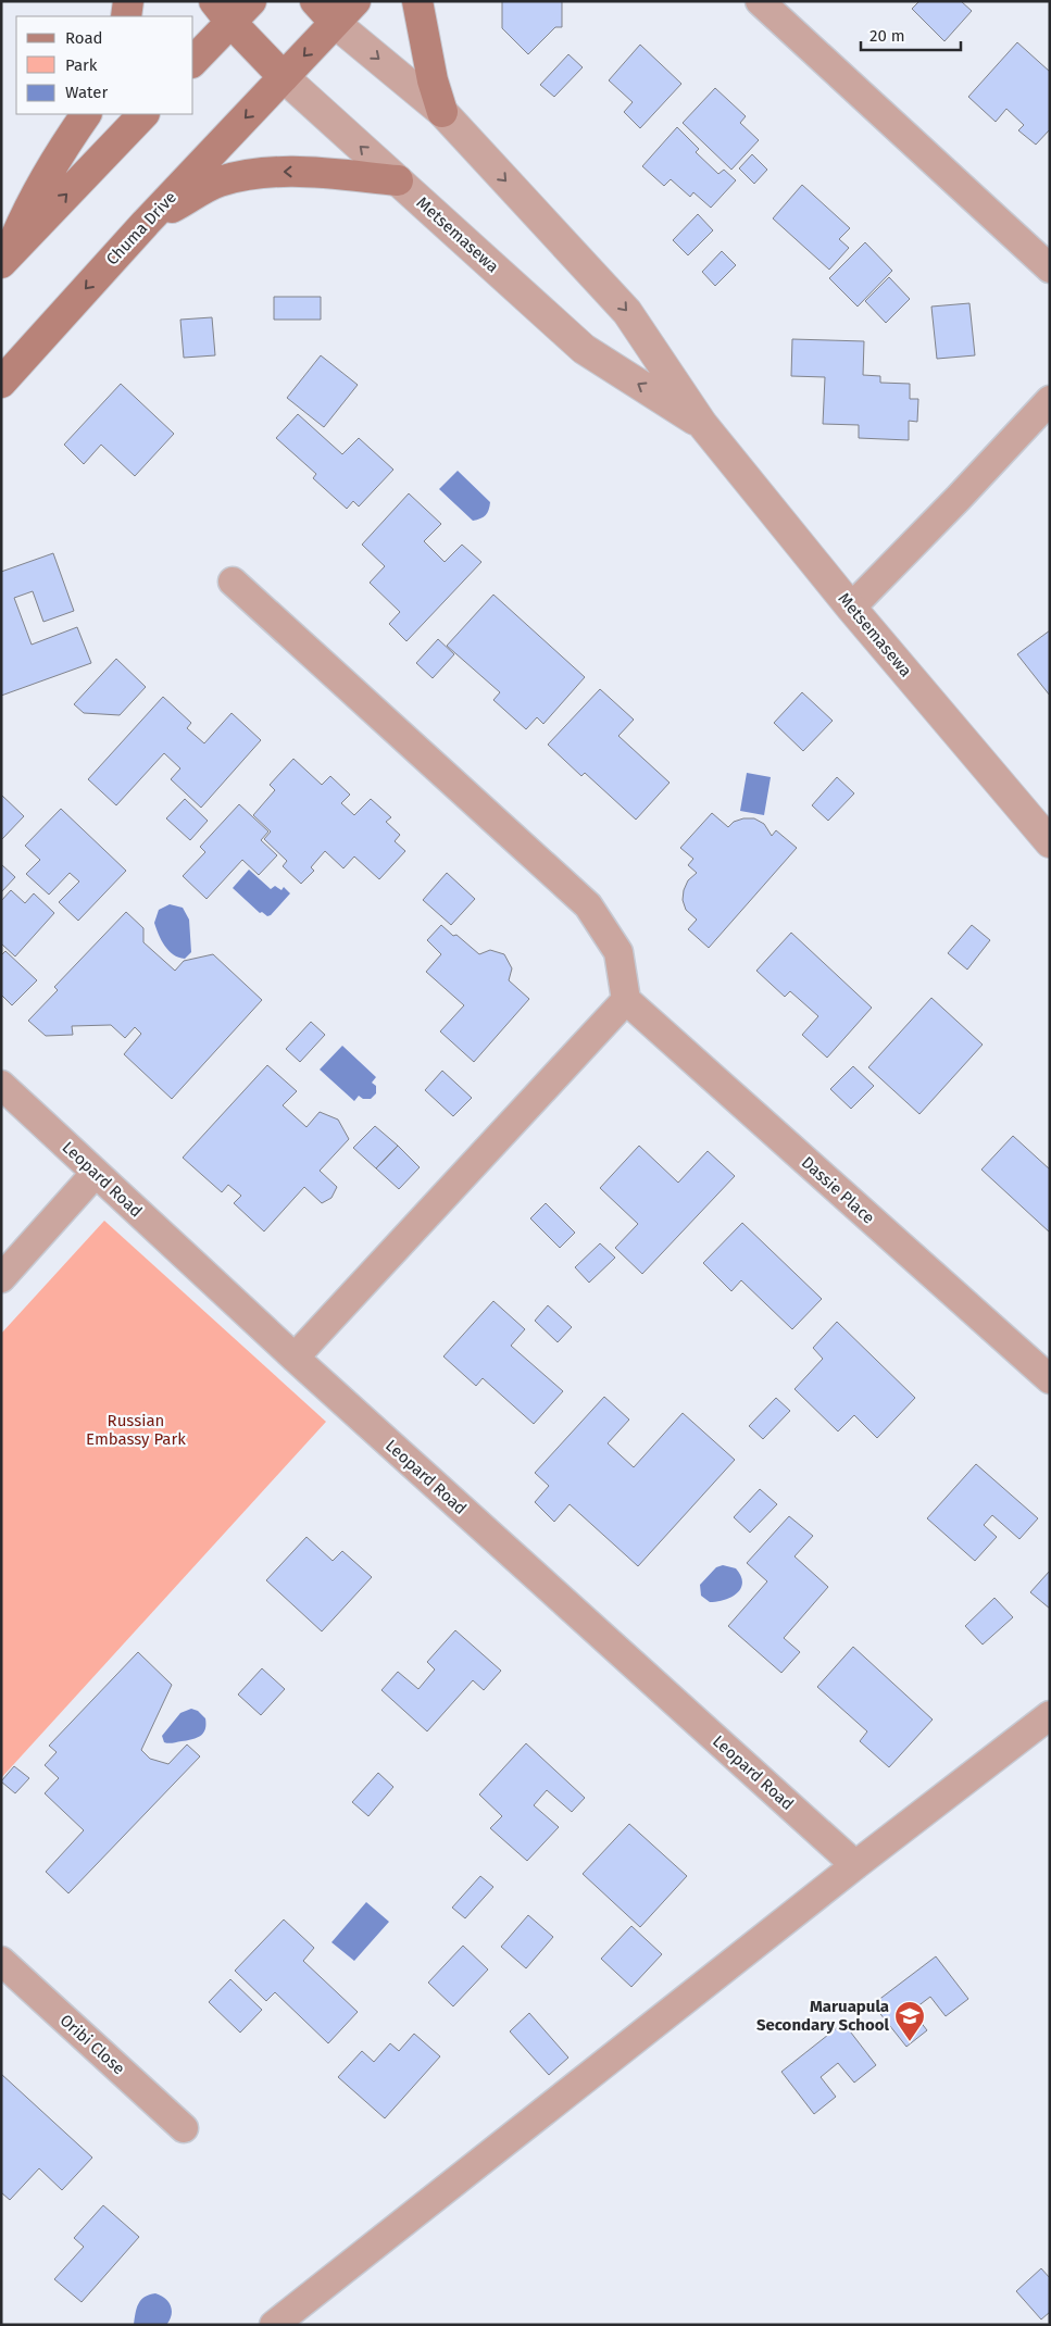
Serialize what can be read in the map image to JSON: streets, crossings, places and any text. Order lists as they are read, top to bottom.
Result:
{
  "streets": {
    "main road": ["Chuma Drive", "Metsemasewa"],
    "street": ["Leopard Road", "Dassie Place", "Oribi Close"]
  },
  "crossings": [
    ["Chuma Drive", "Metsemasewa"]
  ],
  "parks": ["Russian Embassy Park"],
  "places": {
    "school or university": ["Maruapula Secondary School"]
  },
  "legend": ["Road", "Park", "Water"],
  "scale_bar": "20 m"
}
